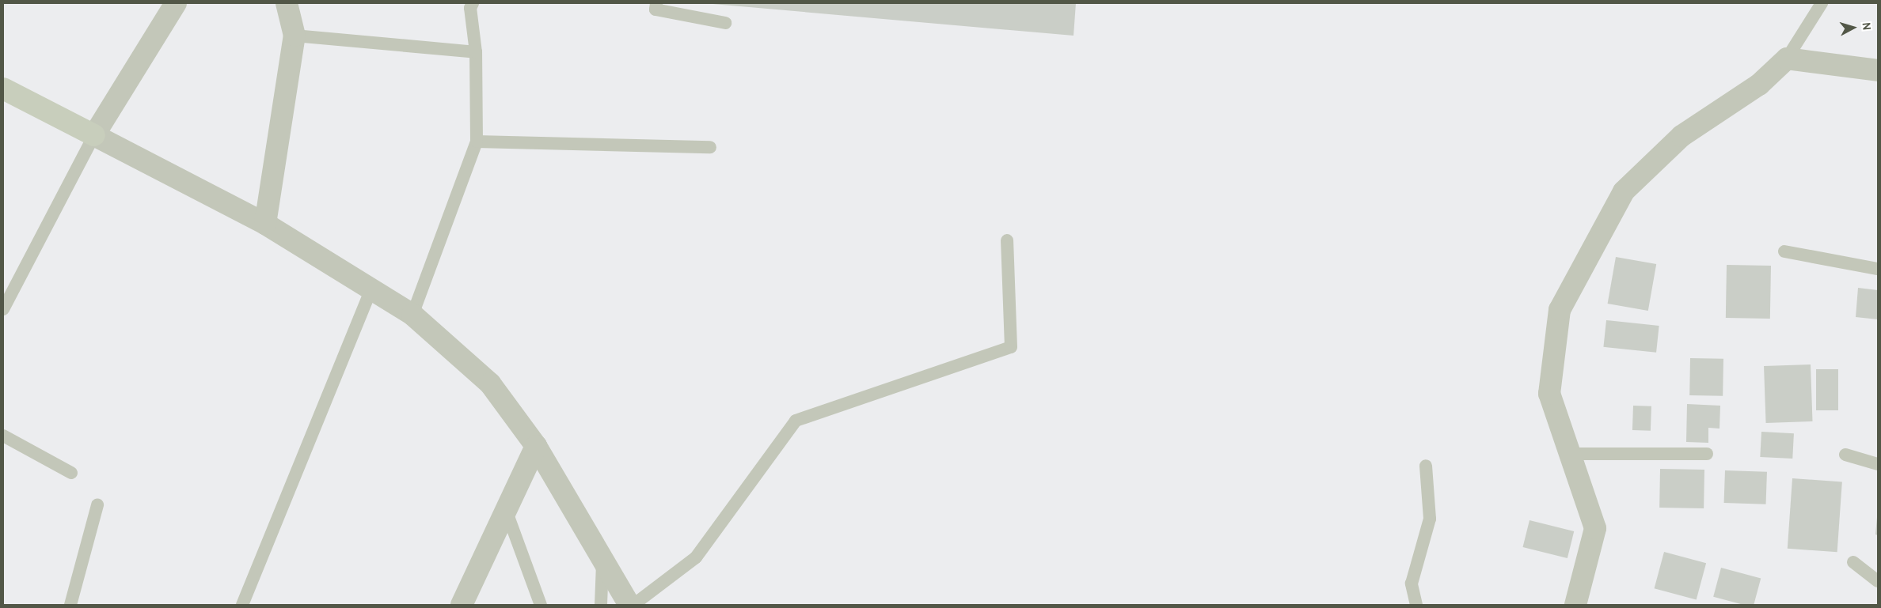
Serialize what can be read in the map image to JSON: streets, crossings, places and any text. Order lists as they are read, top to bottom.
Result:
{
  "north": "right"
}
